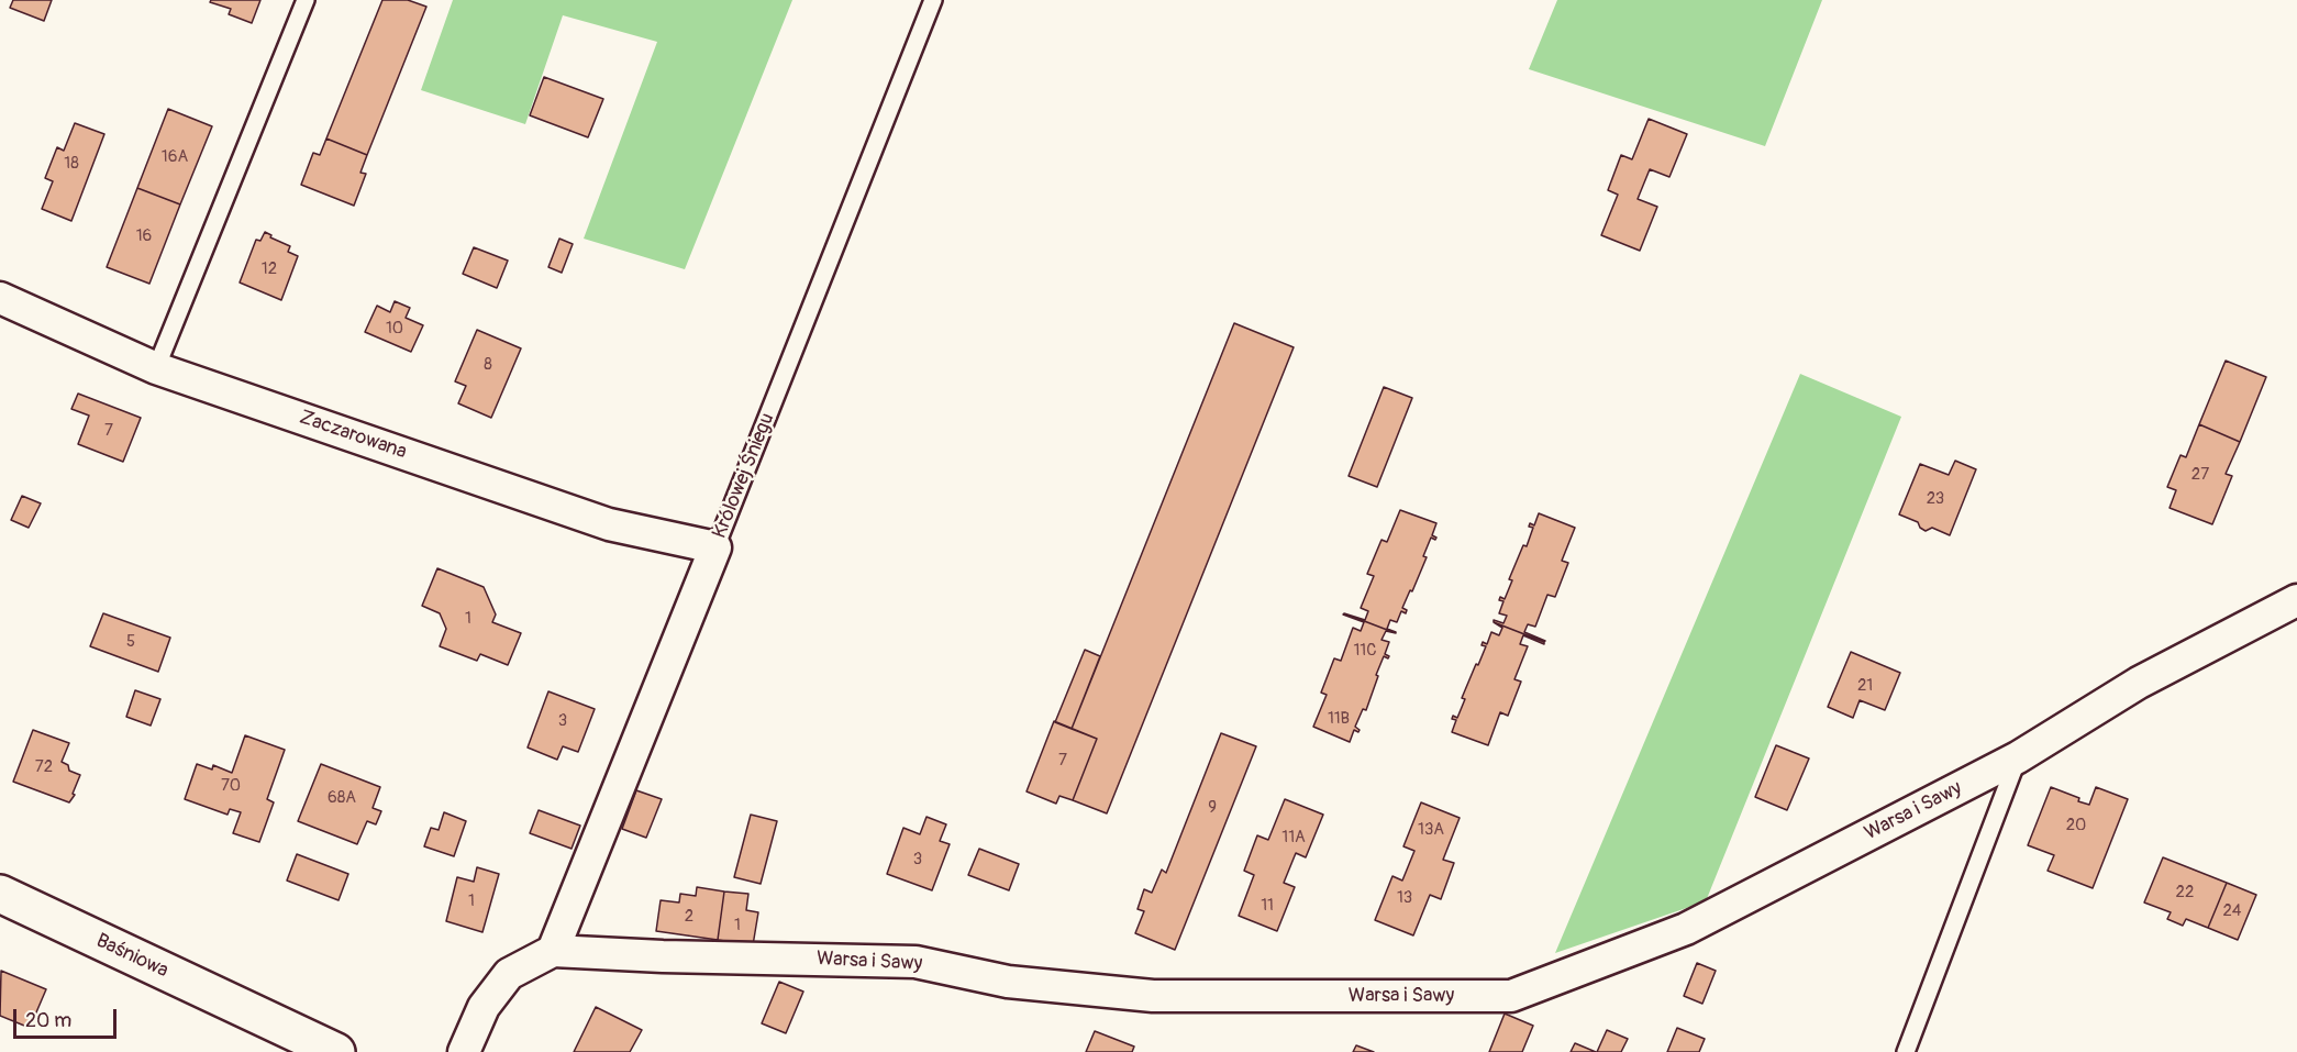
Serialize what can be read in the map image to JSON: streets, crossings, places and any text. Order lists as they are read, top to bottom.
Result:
{
  "streets": {
    "main road": ["Baśniowa"],
    "street": ["Zaczarowana", "Królowej Śniegu", "Warsa i Sawy"]
  },
  "crossings": [
    ["Zaczarowana", "Królowej Śniegu"],
    ["Królowej Śniegu", "Warsa i Sawy"]
  ],
  "house_numbers": [
    "16A",
    "18",
    "16",
    "12",
    "10",
    "8",
    "7",
    "27",
    "23",
    "1",
    "5",
    "11C",
    "21",
    "11B",
    "3",
    "7",
    "72",
    "70",
    "68A",
    "9",
    "20",
    "13A",
    "11A",
    "3",
    "22",
    "13",
    "1",
    "11",
    "24",
    "2",
    "1"
  ],
  "scale_bar": "20 m"
}
